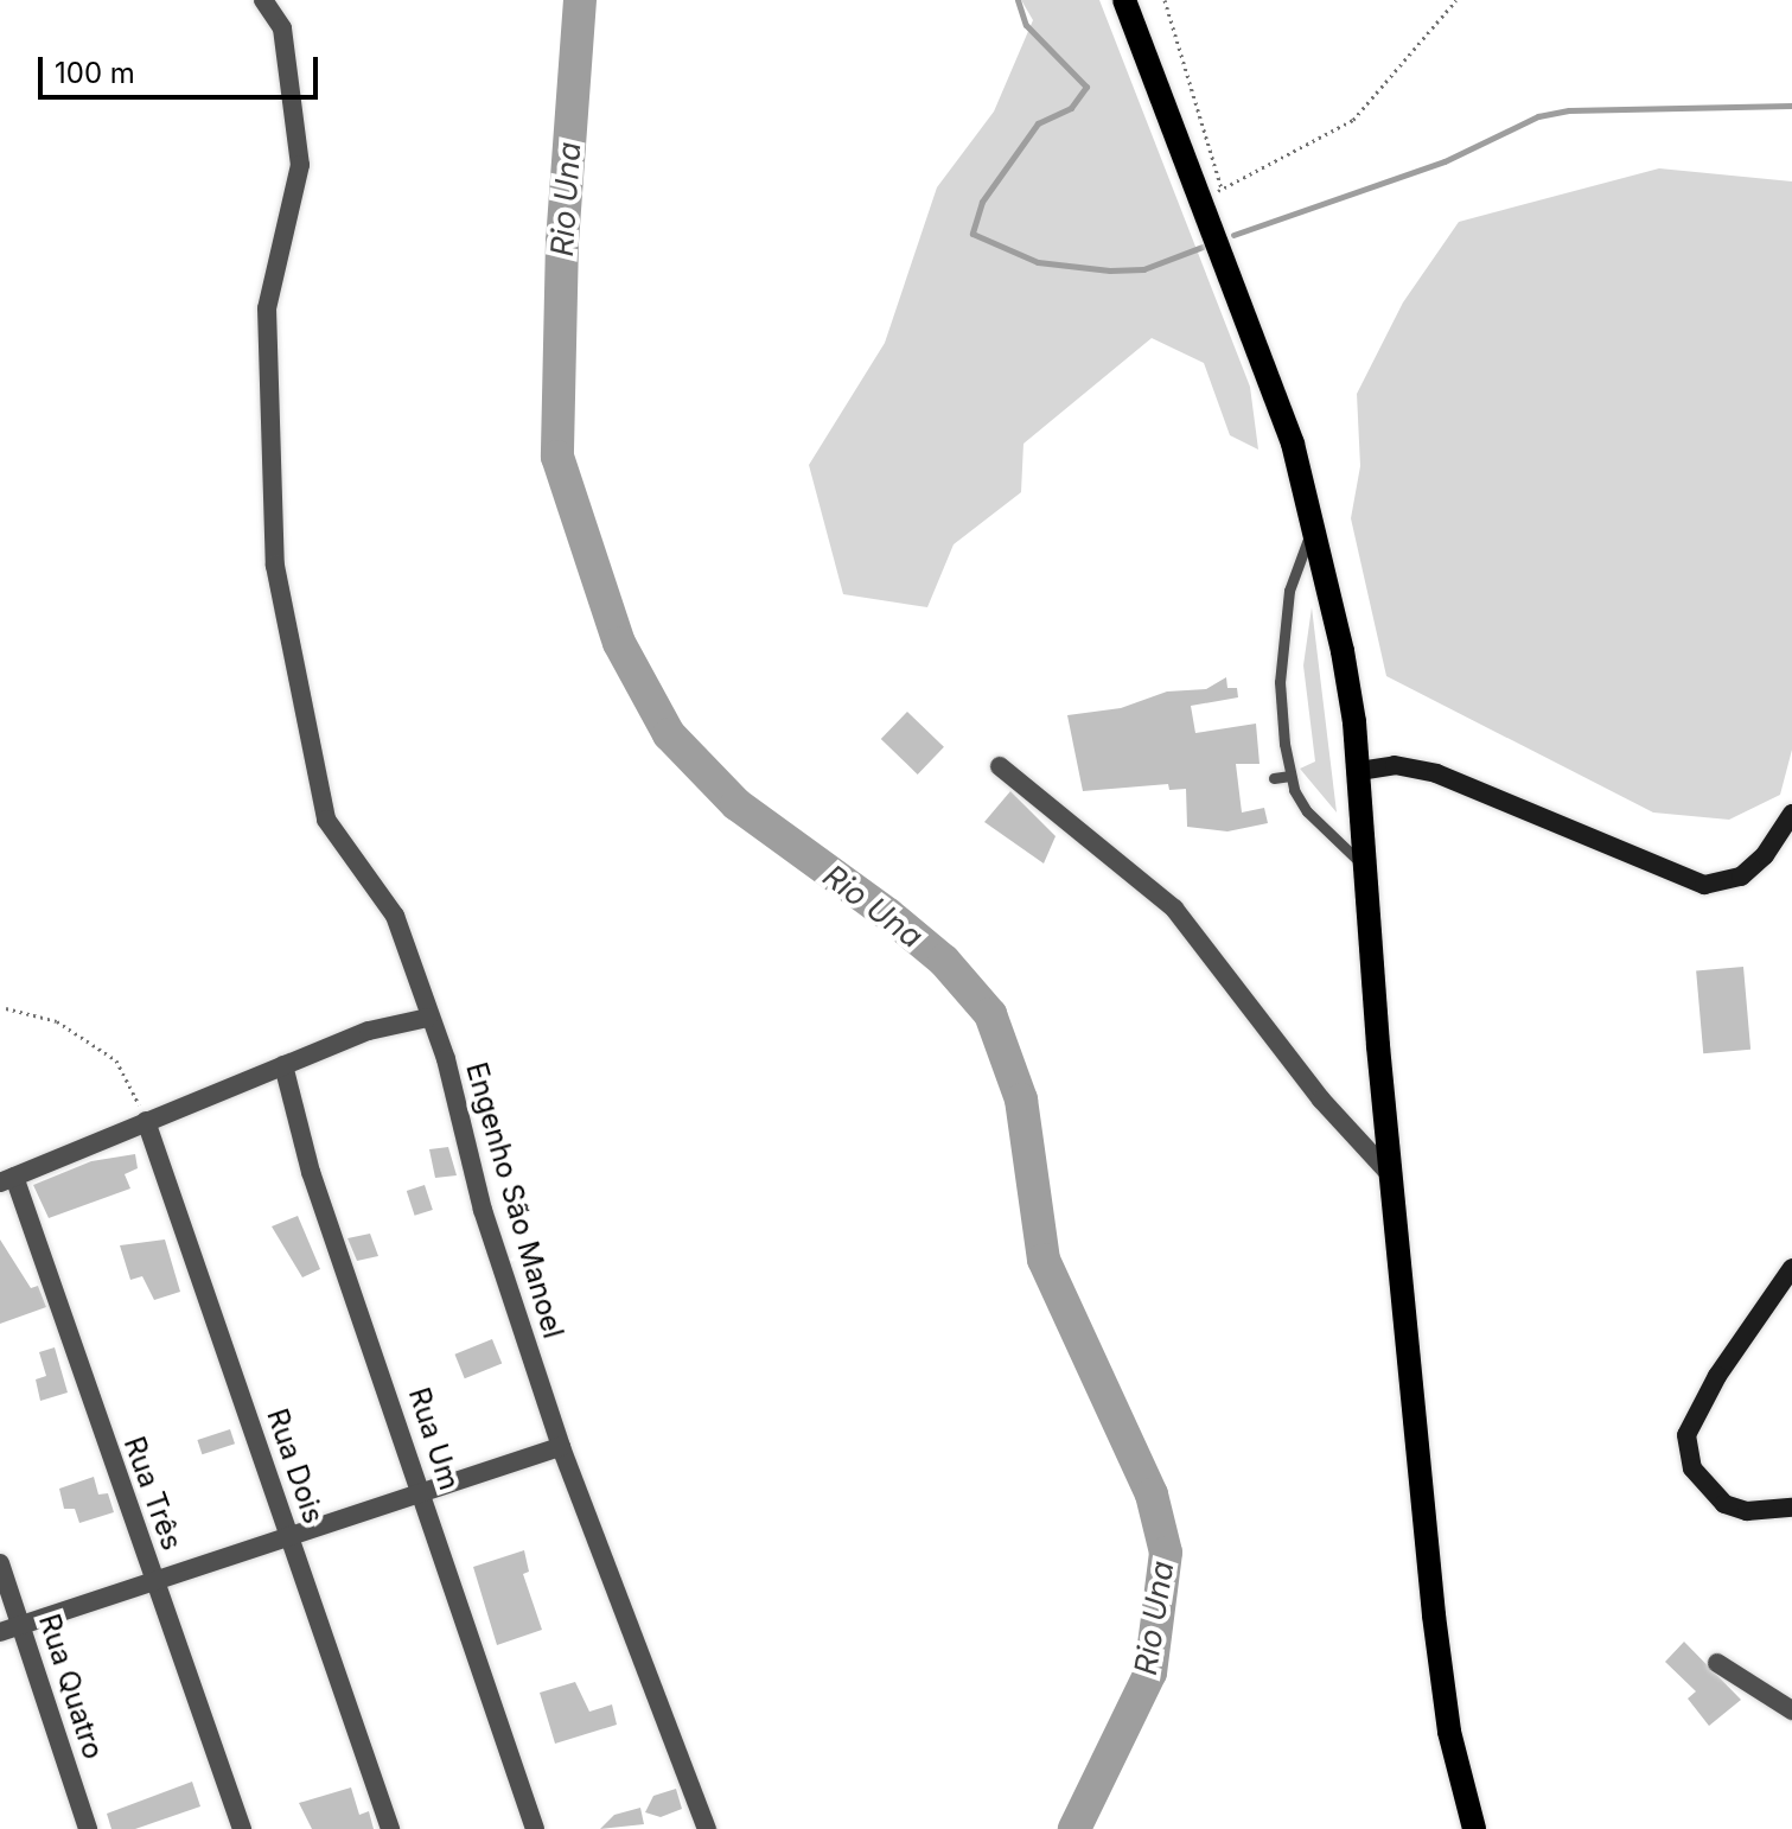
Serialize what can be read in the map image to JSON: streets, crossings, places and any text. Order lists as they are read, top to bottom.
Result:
{
  "streets": {
    "street": [
      "Engenho São Manoel",
      "Rua Um",
      "Rua Dois",
      "Rua Três",
      "Rua Quatro"
    ]
  },
  "water": ["Rio Una"],
  "scale_bar": "100 m"
}
